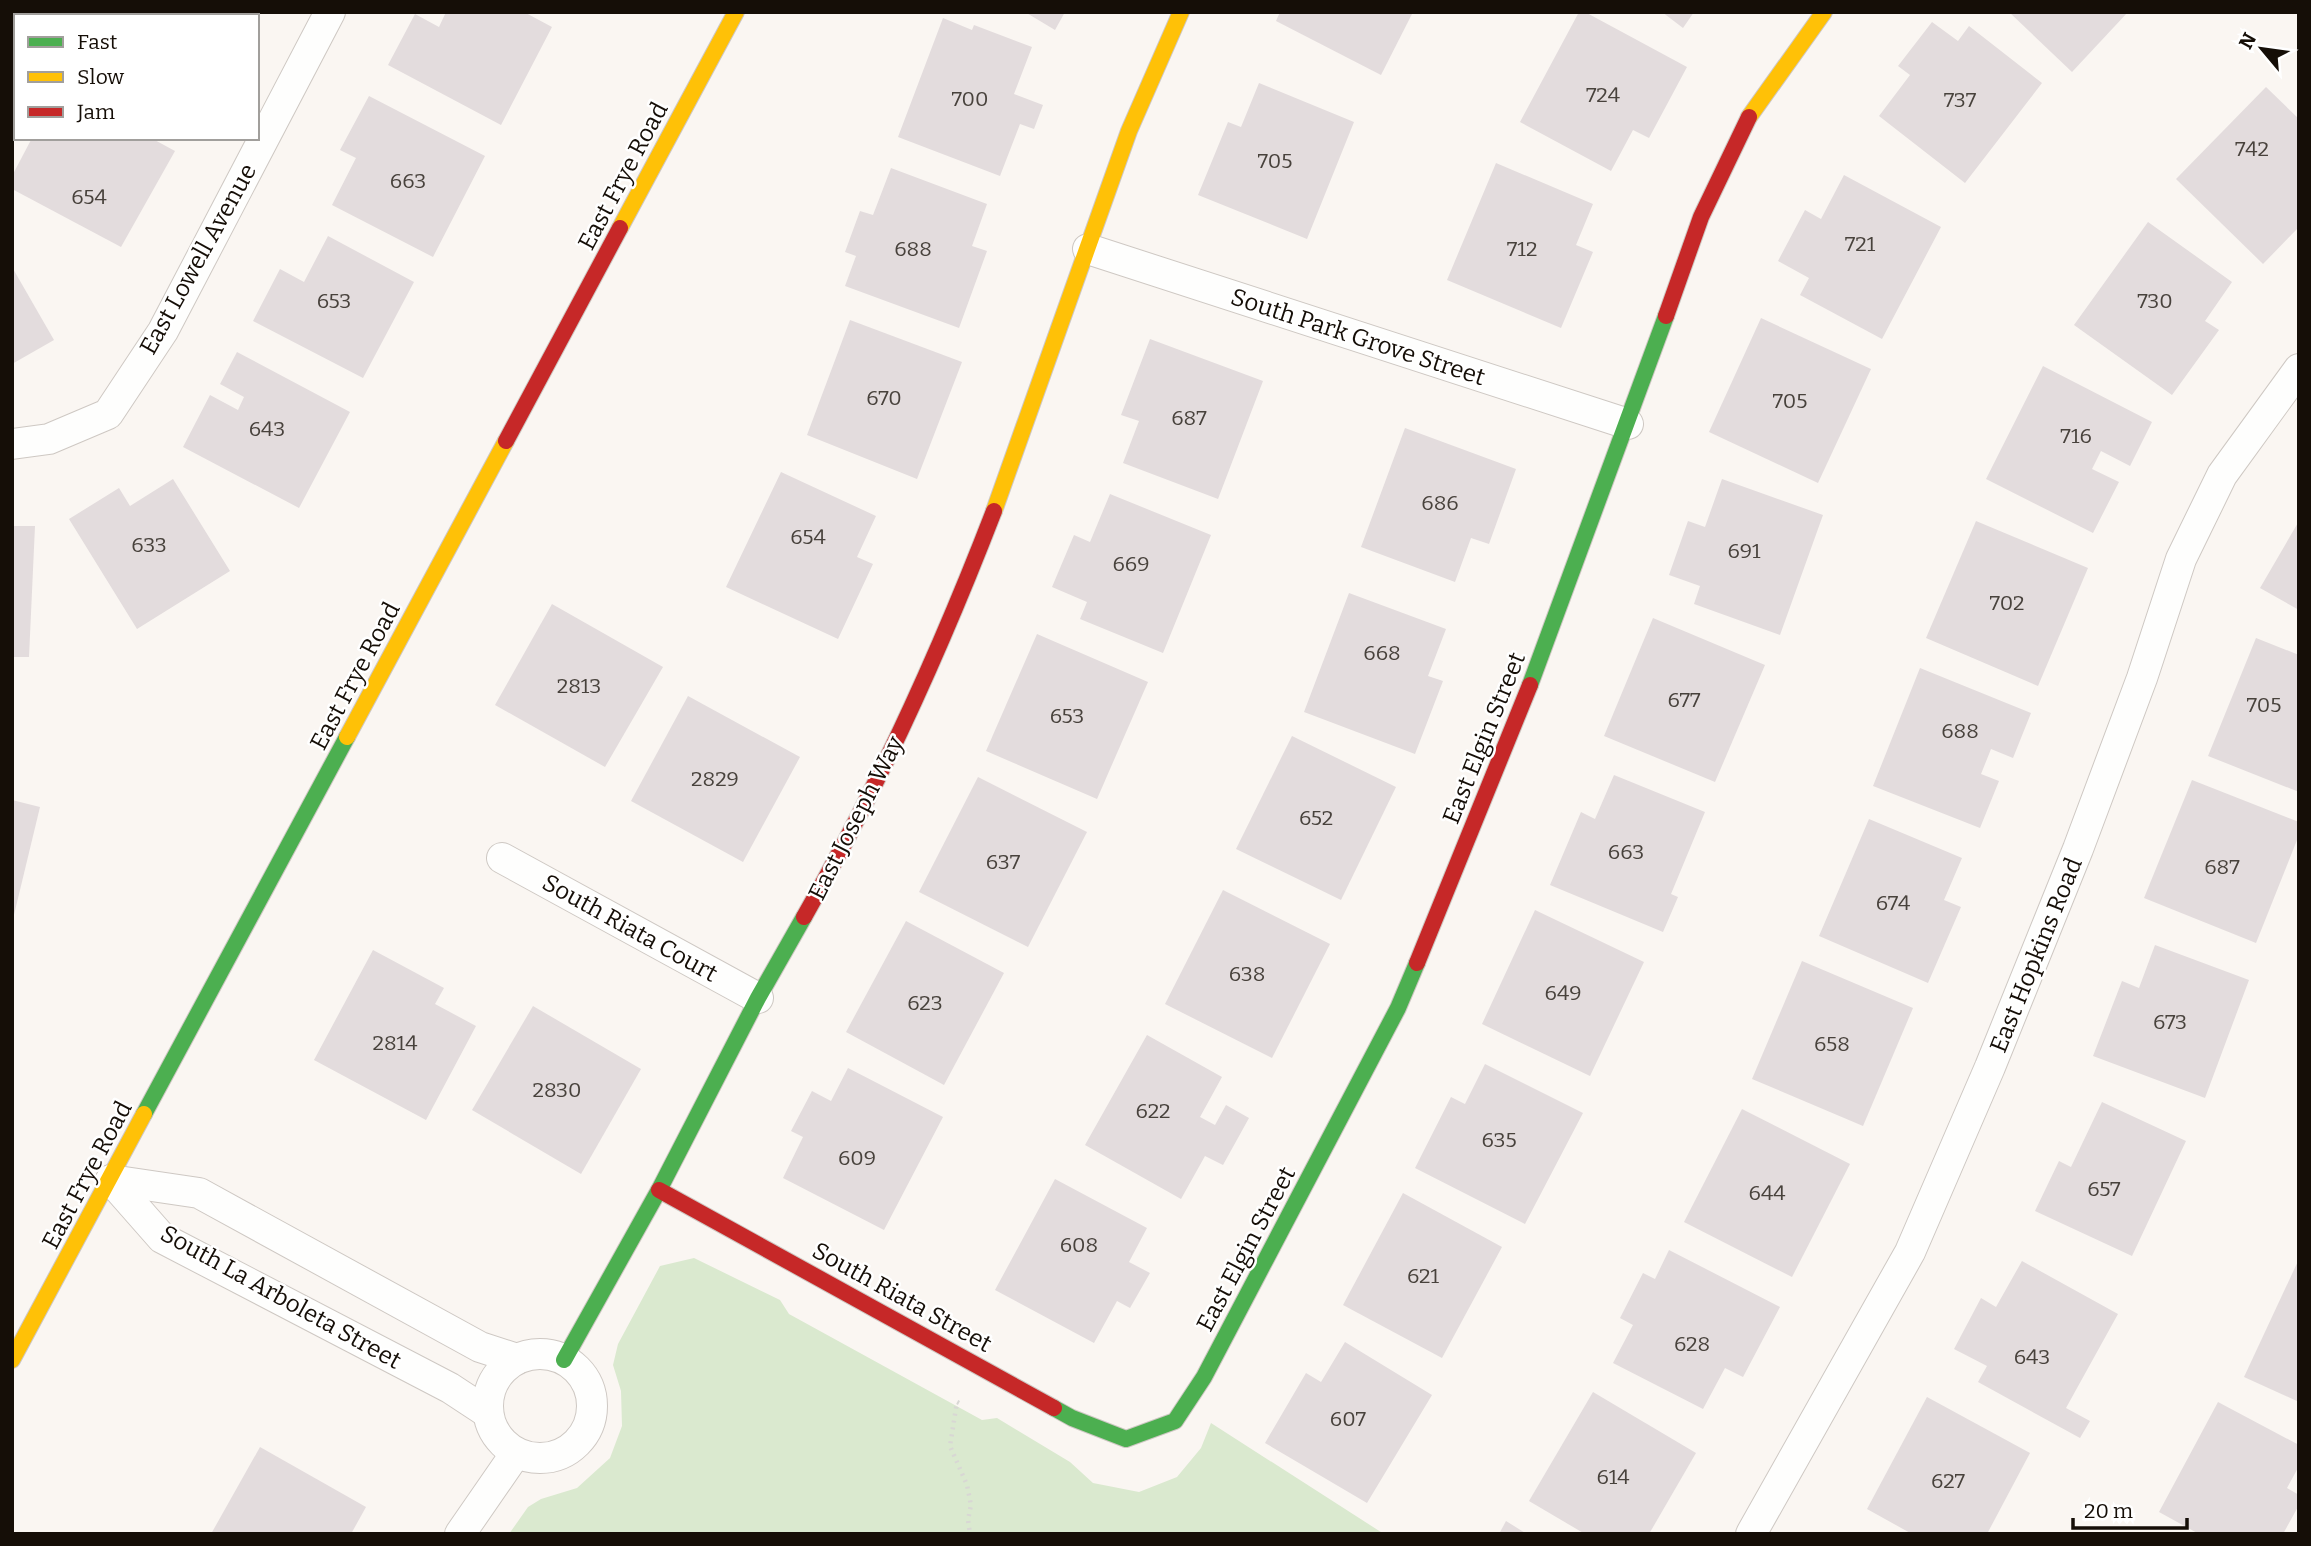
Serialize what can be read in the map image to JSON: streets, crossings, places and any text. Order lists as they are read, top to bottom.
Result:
{
  "streets": {
    "street": [
      "East Frye Road",
      "East Lowell Avenue",
      "South Park Grove Street",
      "East Elgin Street",
      "East Joseph Way",
      "South Riata Court",
      "East Hopkins Road",
      "South La Arboleta Street",
      "South Riata Street"
    ]
  },
  "crossings": [
    ["East Frye Road", "South La Arboleta Street"],
    ["South Park Grove Street", "East Elgin Street"],
    ["South Park Grove Street", "East Joseph Way"],
    ["East Elgin Street", "South Riata Street"],
    ["East Joseph Way", "South Riata Court"],
    ["East Joseph Way", "South La Arboleta Street"],
    ["East Joseph Way", "South Riata Street"]
  ],
  "house_numbers": [
    "724",
    "700",
    "737",
    "742",
    "705",
    "663",
    "654",
    "721",
    "688",
    "712",
    "653",
    "730",
    "670",
    "705",
    "687",
    "643",
    "716",
    "686",
    "654",
    "633",
    "691",
    "669",
    "702",
    "668",
    "2813",
    "677",
    "705",
    "653",
    "688",
    "2829",
    "652",
    "663",
    "637",
    "687",
    "674",
    "638",
    "649",
    "623",
    "673",
    "2814",
    "658",
    "2830",
    "622",
    "635",
    "609",
    "657",
    "644",
    "608",
    "621",
    "628",
    "643",
    "607",
    "614",
    "627"
  ],
  "legend": ["Fast", "Slow", "Jam"],
  "scale_bar": "20 m",
  "north": "top left"
}
